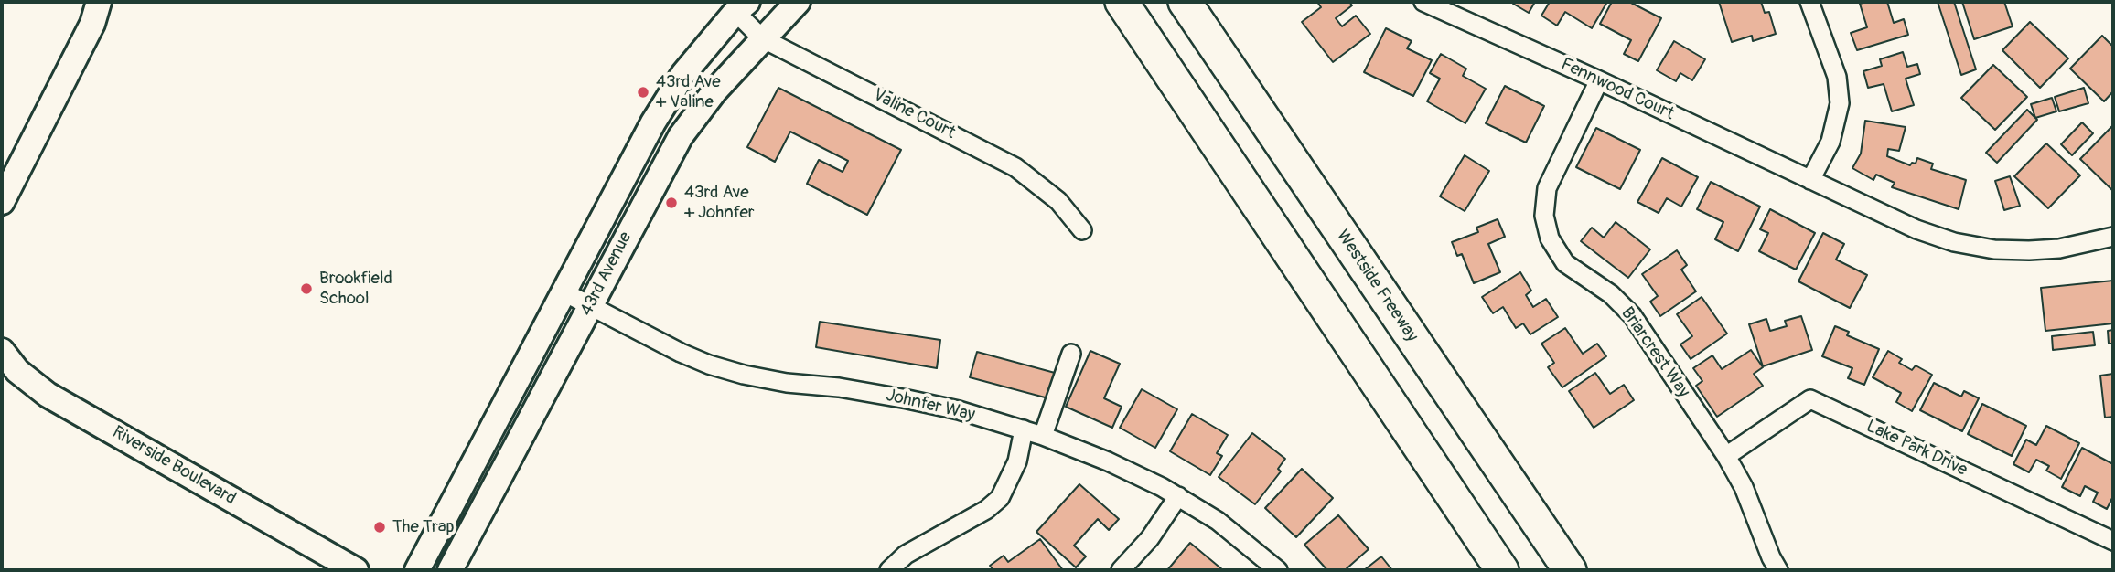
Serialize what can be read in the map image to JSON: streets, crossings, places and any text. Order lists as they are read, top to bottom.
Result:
{
  "streets": {
    "highway": ["Westside Freeway"],
    "main road": ["43rd Avenue", "Riverside Boulevard"],
    "street": [
      "Fennwood Court",
      "Valine Court",
      "Briarcrest Way",
      "Johnfer Way",
      "Lake Park Drive"
    ]
  },
  "crossings": [
    ["Fennwood Court", "Briarcrest Way"],
    ["Valine Court", "43rd Avenue"],
    ["43rd Avenue", "Johnfer Way"],
    ["Briarcrest Way", "Lake Park Drive"]
  ],
  "places": [
    "43rd Ave + Valine",
    "43rd Ave + Johnfer",
    "Brookfield School",
    "The Trap"
  ]
}
